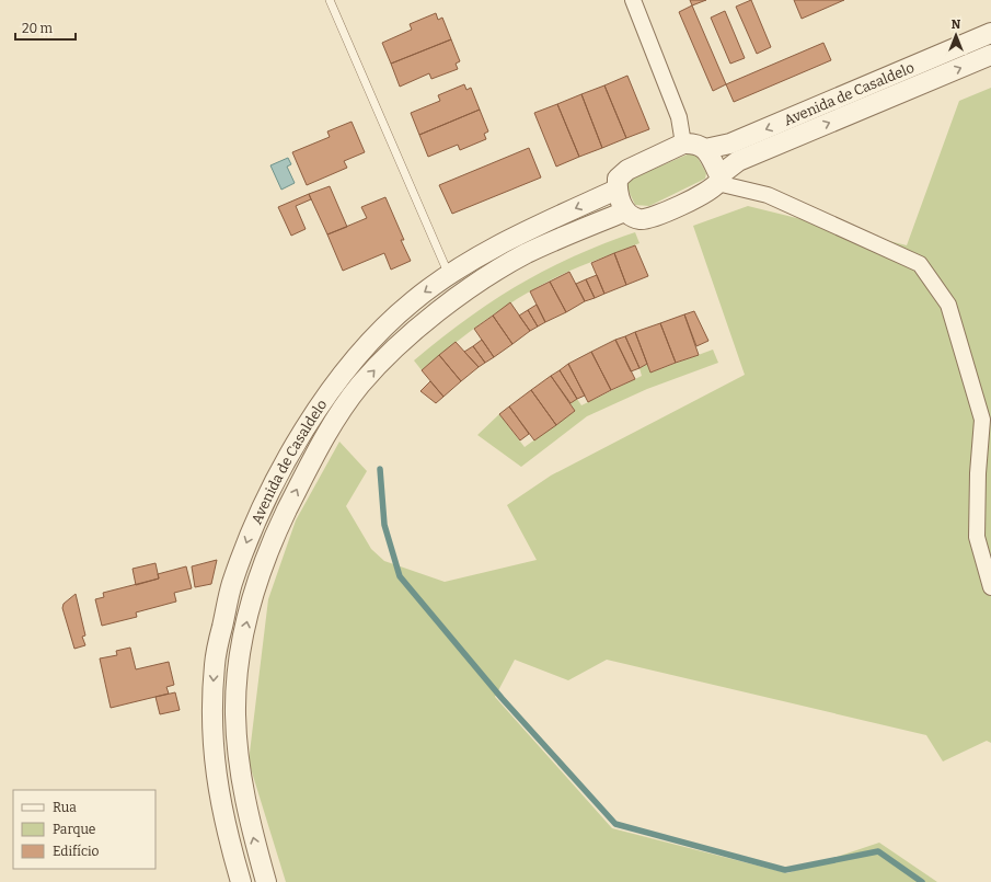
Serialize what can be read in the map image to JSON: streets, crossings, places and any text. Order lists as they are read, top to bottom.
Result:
{
  "streets": {
    "street": ["Avenida de Casaldelo"]
  },
  "legend": ["Rua", "Parque", "Edifício"],
  "scale_bar": "20 m",
  "north": "top"
}
